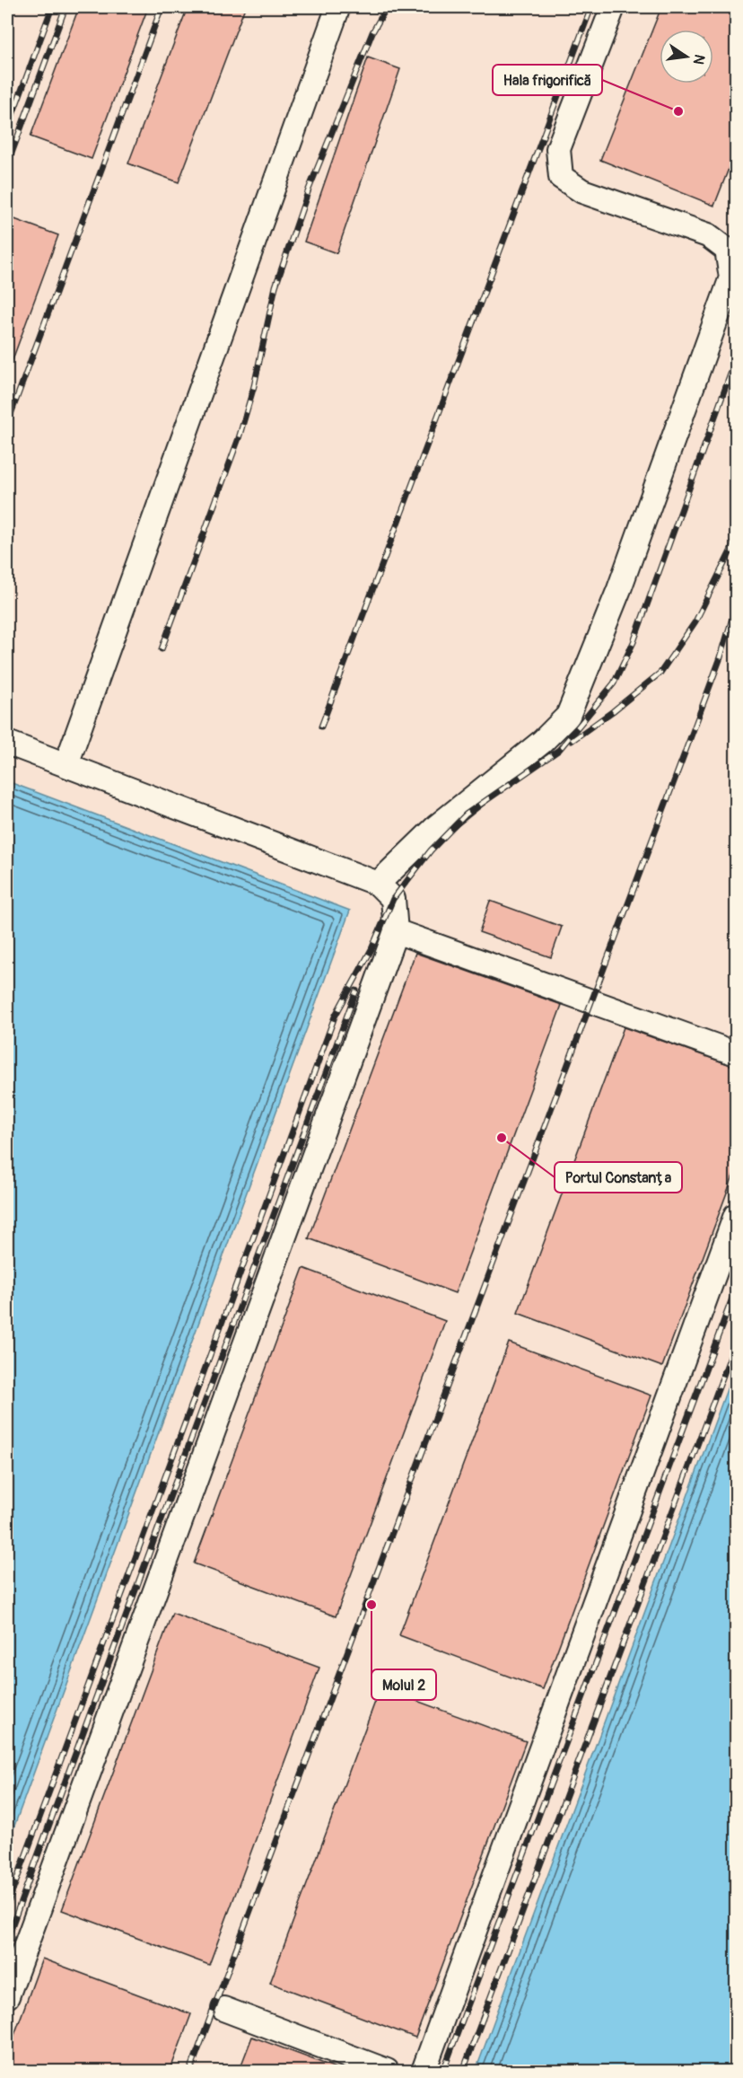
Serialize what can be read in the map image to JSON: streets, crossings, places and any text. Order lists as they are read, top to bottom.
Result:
{
  "places": ["Hala frigorifică", "Portul Constanța", "Molul 2"],
  "north": "right"
}
